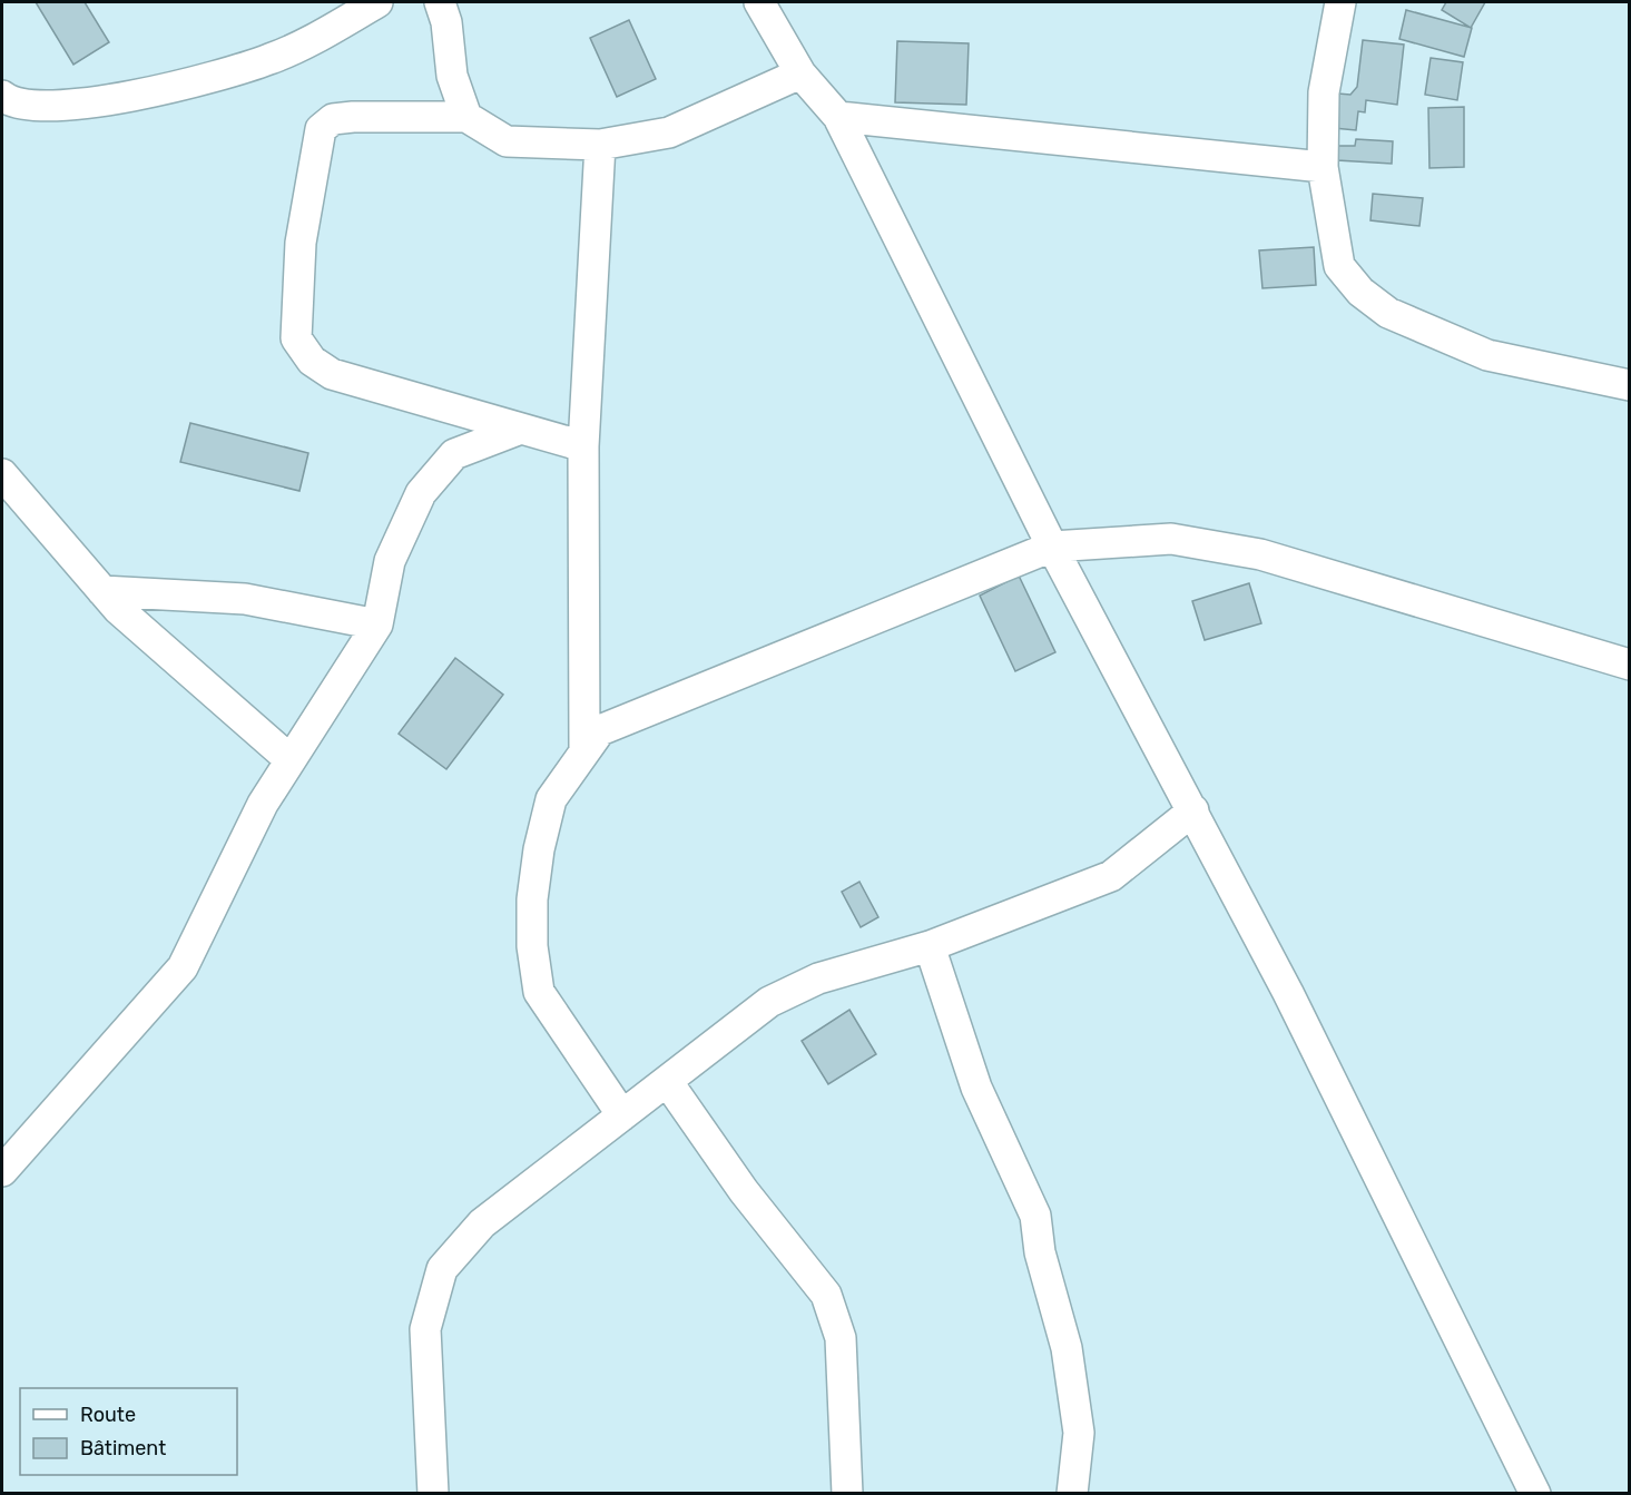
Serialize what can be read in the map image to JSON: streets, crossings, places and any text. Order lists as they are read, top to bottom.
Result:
{
  "legend": ["Route", "Bâtiment"]
}
